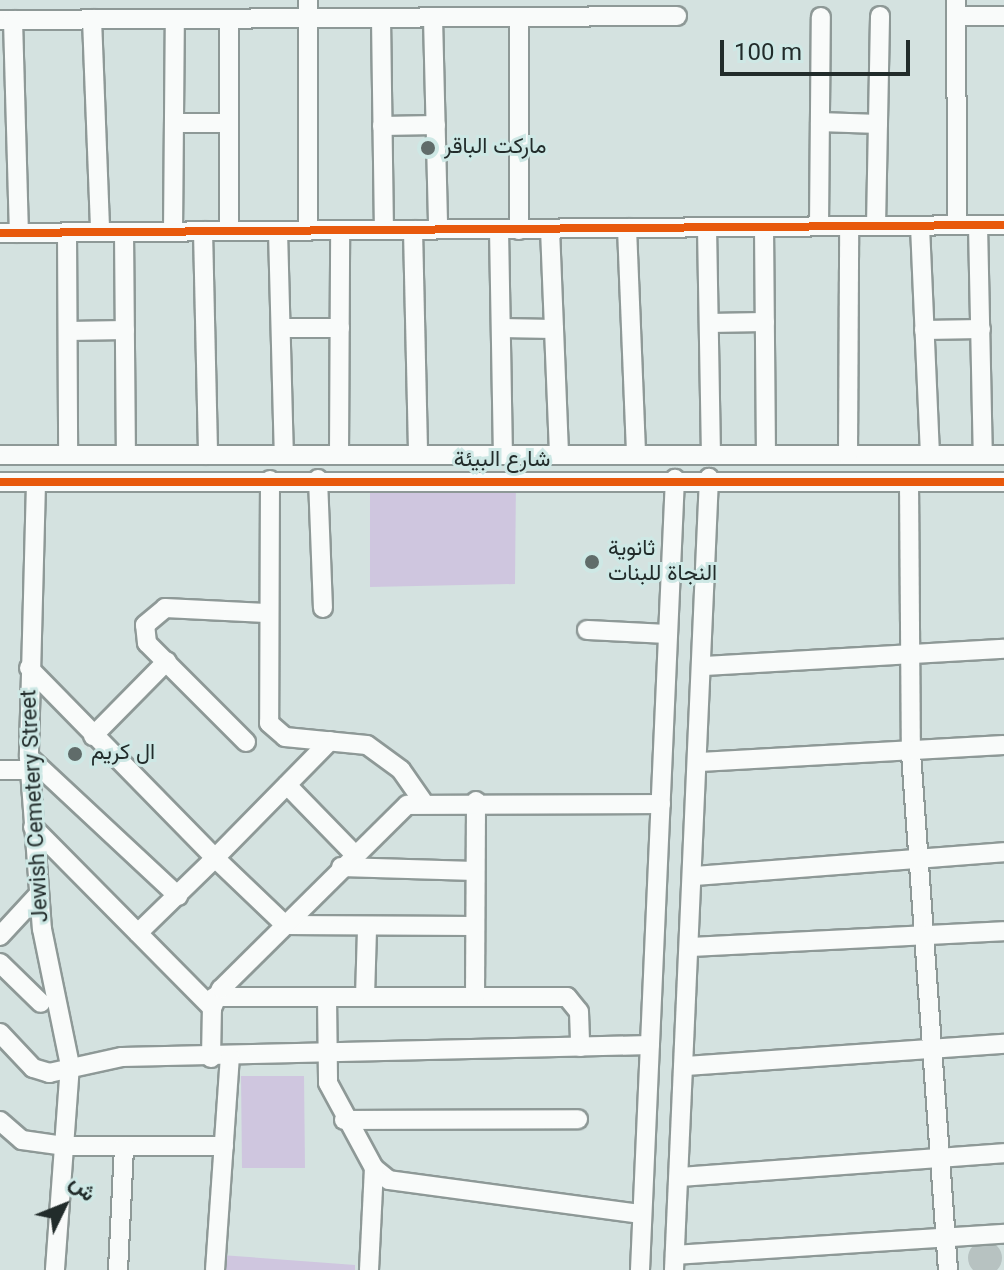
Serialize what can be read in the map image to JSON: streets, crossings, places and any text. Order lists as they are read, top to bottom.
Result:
{
  "streets": {
    "street": ["شارع البيئة", "Jewish Cemetery Street"]
  },
  "crossings": [
    ["شارع البيئة", "Jewish Cemetery Street"]
  ],
  "places": ["ماركت الباقر", "ثانوية النجاة للبنات", "ال كريم"],
  "scale_bar": "100 m",
  "north": "top right"
}
